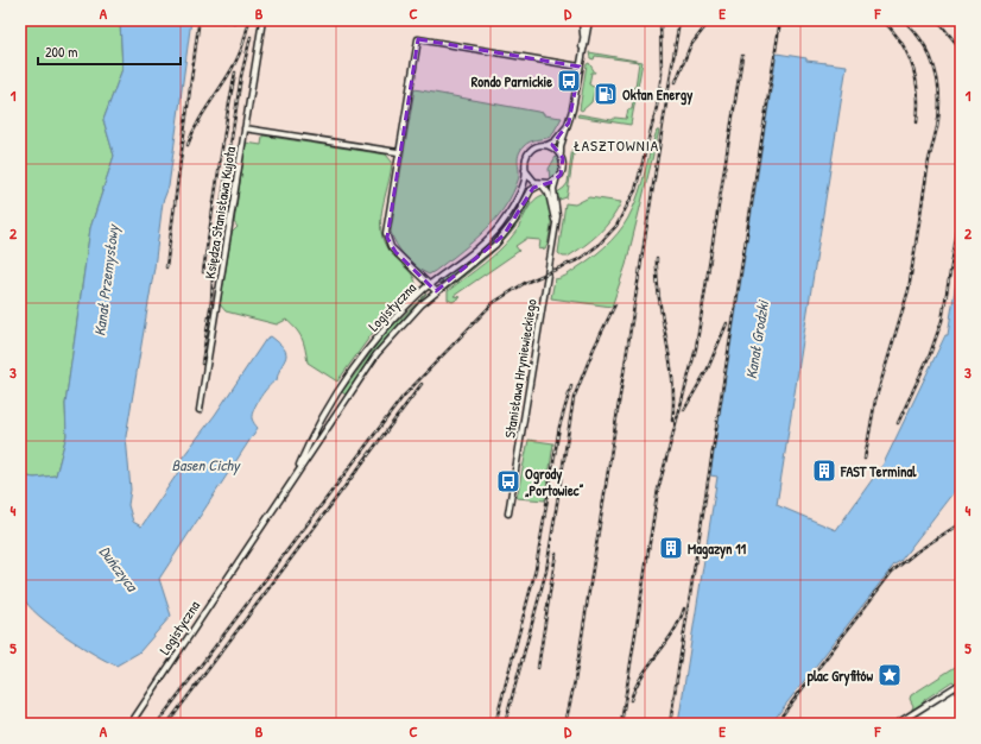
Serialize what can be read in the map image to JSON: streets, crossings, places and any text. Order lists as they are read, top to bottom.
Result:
{
  "streets": {
    "street": ["Księdza Stanisława Kujota", "Logistyczna", "Stanisława Hryniewieckiego"]
  },
  "crossings": [
    ["Logistyczna", "Stanisława Hryniewieckiego"]
  ],
  "districts": ["ŁASZTOWNIA"],
  "water": [
    "Kanał Przemysłowy",
    "Kanał Grodzki",
    "Basen Cichy",
    "Duńczyca"
  ],
  "places": {
    "bus stop": ["Rondo Parnickie", "Ogrody „Portowiec”"],
    "fuel station": ["Oktan Energy"],
    "building": ["FAST Terminal", "Magazyn 11"],
    "place": ["plac Gryfitów"]
  },
  "scale_bar": "200 m",
  "grid": {
    "columns": [
      "A",
      "B",
      "C",
      "D",
      "E",
      "F"
    ],
    "rows": [
      "1",
      "2",
      "3",
      "4",
      "5"
    ]
  }
}
